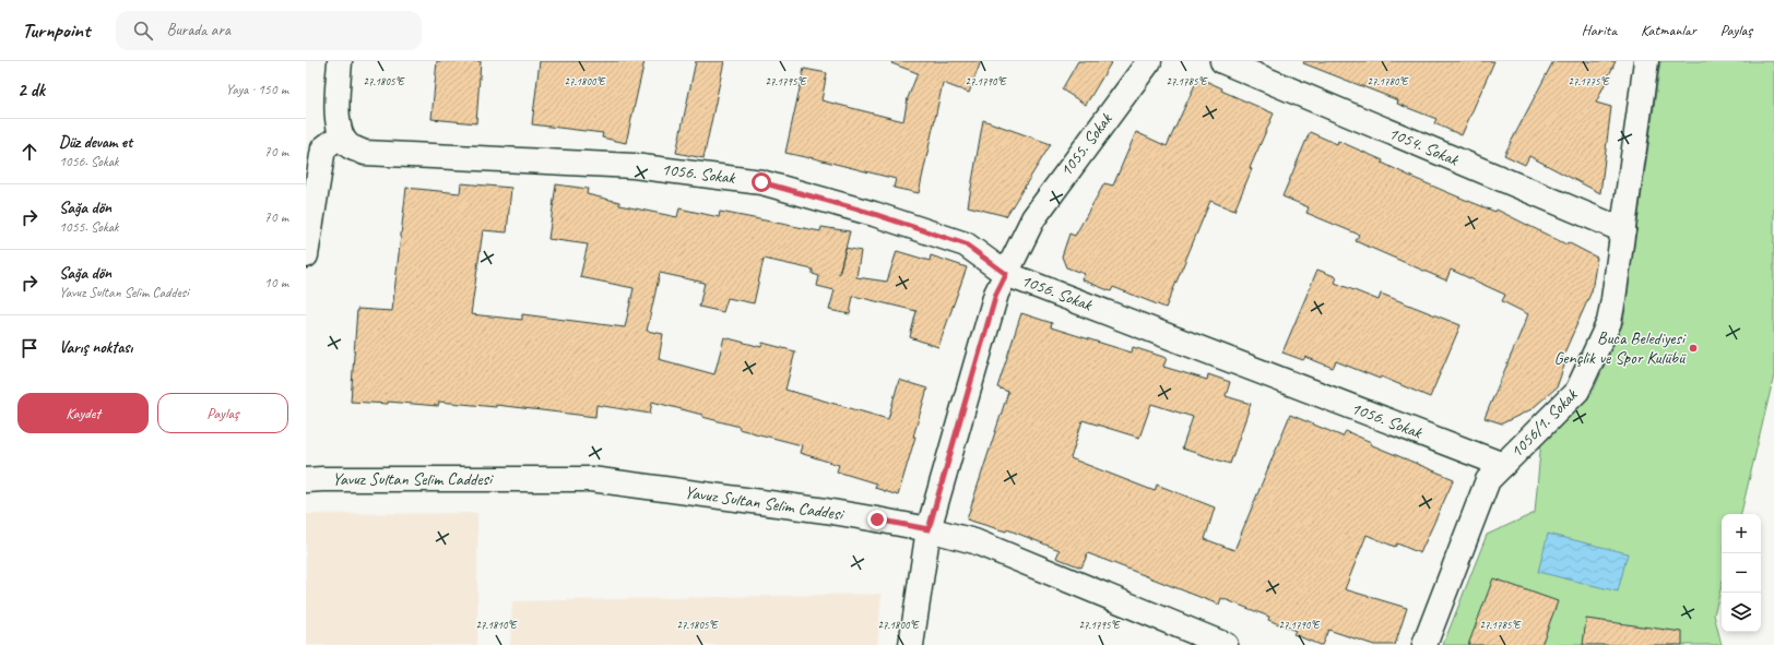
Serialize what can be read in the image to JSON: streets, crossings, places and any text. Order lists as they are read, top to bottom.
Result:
{
  "streets": {
    "street": [
      "1055. Sokak",
      "1054. Sokak",
      "1056. Sokak",
      "1056/1. Sokak",
      "Yavuz Sultan Selim Caddesi"
    ]
  },
  "crossings": [
    ["1055. Sokak", "1056. Sokak"],
    ["1055. Sokak", "Yavuz Sultan Selim Caddesi"],
    ["1054. Sokak", "1056/1. Sokak"],
    ["1056. Sokak", "1056/1. Sokak"]
  ],
  "places": ["Buca Belediyesi Gençlik ve Spor Kulübü"],
  "page": {
    "header": "Turnpoint",
    "search": "Burada ara",
    "nav": ["Harita", "Katmanlar", "Paylaş"],
    "heading": ["2 dk", "Yaya · 150 m"],
    "list": [
      ["Düz devam et", "1056. Sokak", "70 m"],
      ["Sağa dön", "1055. Sokak", "70 m"],
      ["Sağa dön", "Yavuz Sultan Selim Caddesi", "10 m"],
      "Varış noktası"
    ],
    "buttons": ["Kaydet", "Paylaş"],
    "map_buttons": ["+", "−"]
  },
  "coordinates": [
    "27.1775°E",
    "27.1805°E",
    "27.1800°E",
    "27.1795°E",
    "27.1790°E",
    "27.1785°E",
    "27.1780°E",
    "27.1810°E"
  ]
}
